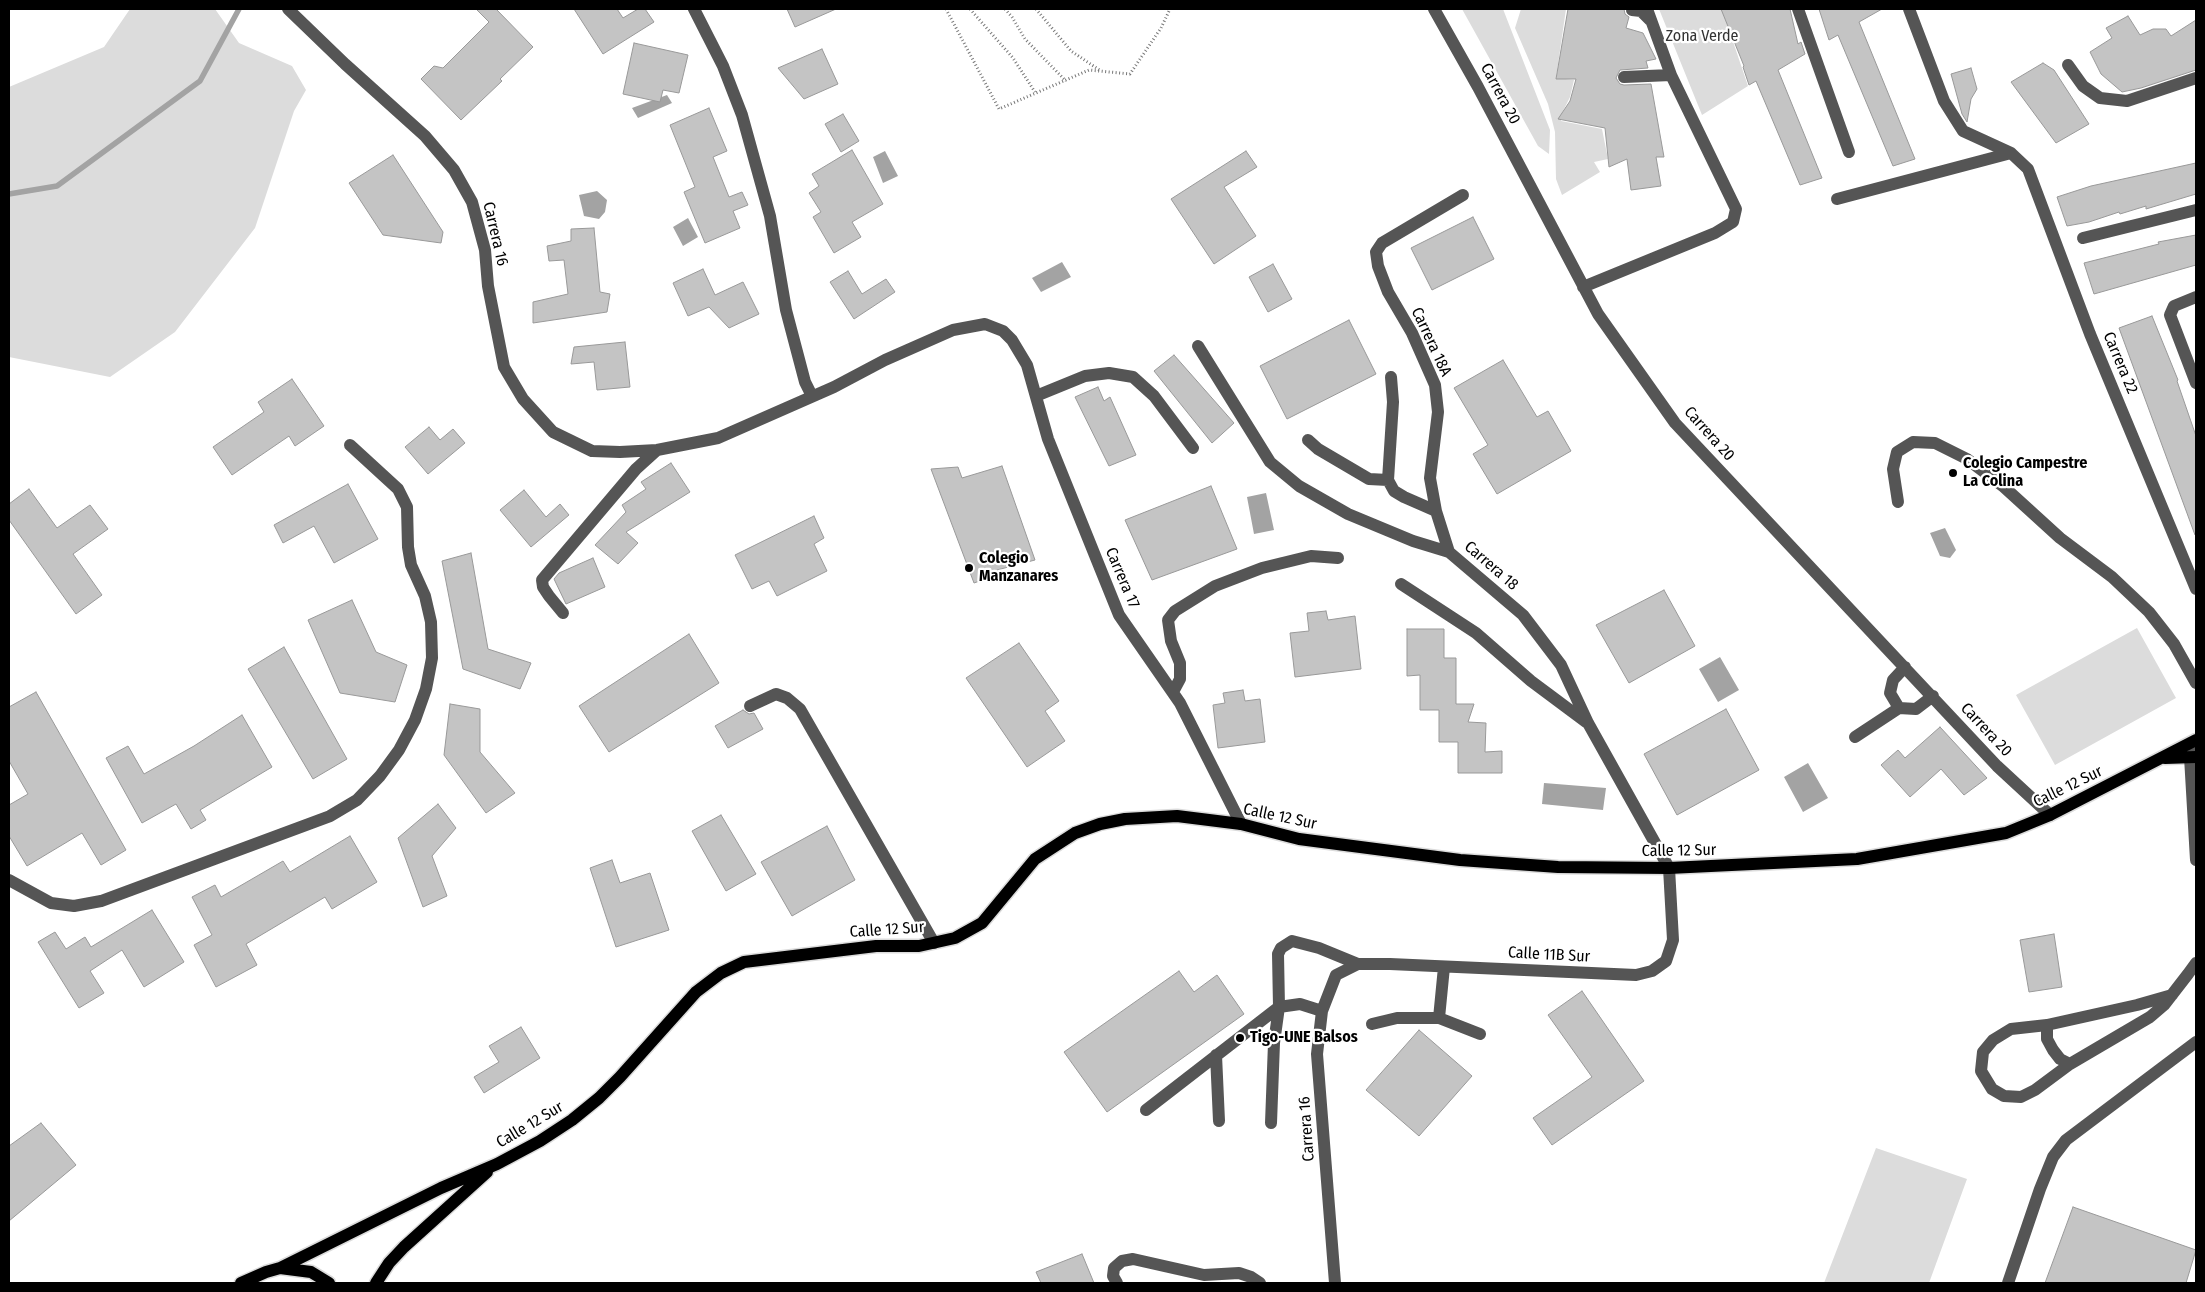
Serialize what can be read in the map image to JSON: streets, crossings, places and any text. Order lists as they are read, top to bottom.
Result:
{
  "streets": {
    "main road": ["Calle 12 Sur"],
    "street": [
      "Carrera 20",
      "Carrera 16",
      "Carrera 18A",
      "Carrera 22",
      "Carrera 18",
      "Carrera 17",
      "Calle 11B Sur"
    ]
  },
  "crossings": [
    ["Carrera 20", "Calle 12 Sur"],
    ["Carrera 16", "Calle 11B Sur"],
    ["Carrera 18A", "Carrera 18"],
    ["Carrera 18", "Calle 12 Sur"],
    ["Carrera 18", "Calle 11B Sur"],
    ["Carrera 17", "Calle 12 Sur"],
    ["Calle 12 Sur", "Calle 11B Sur"]
  ],
  "parks": ["Zona Verde"],
  "places": ["Colegio Campestre La Colina", "Colegio Manzanares", "Tigo-UNE Balsos"]
}
